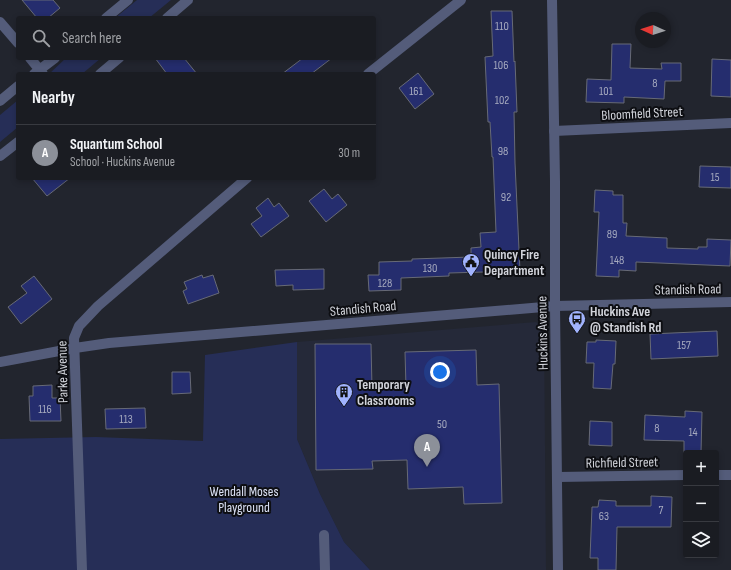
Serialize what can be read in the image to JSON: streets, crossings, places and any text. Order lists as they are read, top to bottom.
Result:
{
  "streets": {
    "street": [
      "Bloomfield Street",
      "Standish Road",
      "Huckins Avenue",
      "Parke Avenue",
      "Richfield Street"
    ]
  },
  "crossings": [
    ["Bloomfield Street", "Huckins Avenue"],
    ["Standish Road", "Huckins Avenue"],
    ["Standish Road", "Parke Avenue"],
    ["Huckins Avenue", "Richfield Street"]
  ],
  "parks": ["Wendall Moses Playground"],
  "places": {
    "public building": ["Quincy Fire Department"],
    "bus stop": ["Huckins Ave @ Standish Rd"],
    "building": ["Temporary Classrooms"]
  },
  "house_numbers": [
    "110",
    "106",
    "8",
    "161",
    "101",
    "102",
    "98",
    "15",
    "92",
    "89",
    "148",
    "130",
    "128",
    "157",
    "116",
    "113",
    "50",
    "8",
    "14",
    "7",
    "63"
  ],
  "north": "left",
  "page": {
    "search": "Search here",
    "heading": "Nearby",
    "list": [
      {
        "mark": "A",
        "name": "Squantum School",
        "note": "School · Huckins Avenue",
        "value": "30 m"
      }
    ],
    "pins": "A",
    "map_buttons": ["+", "−"]
  }
}
